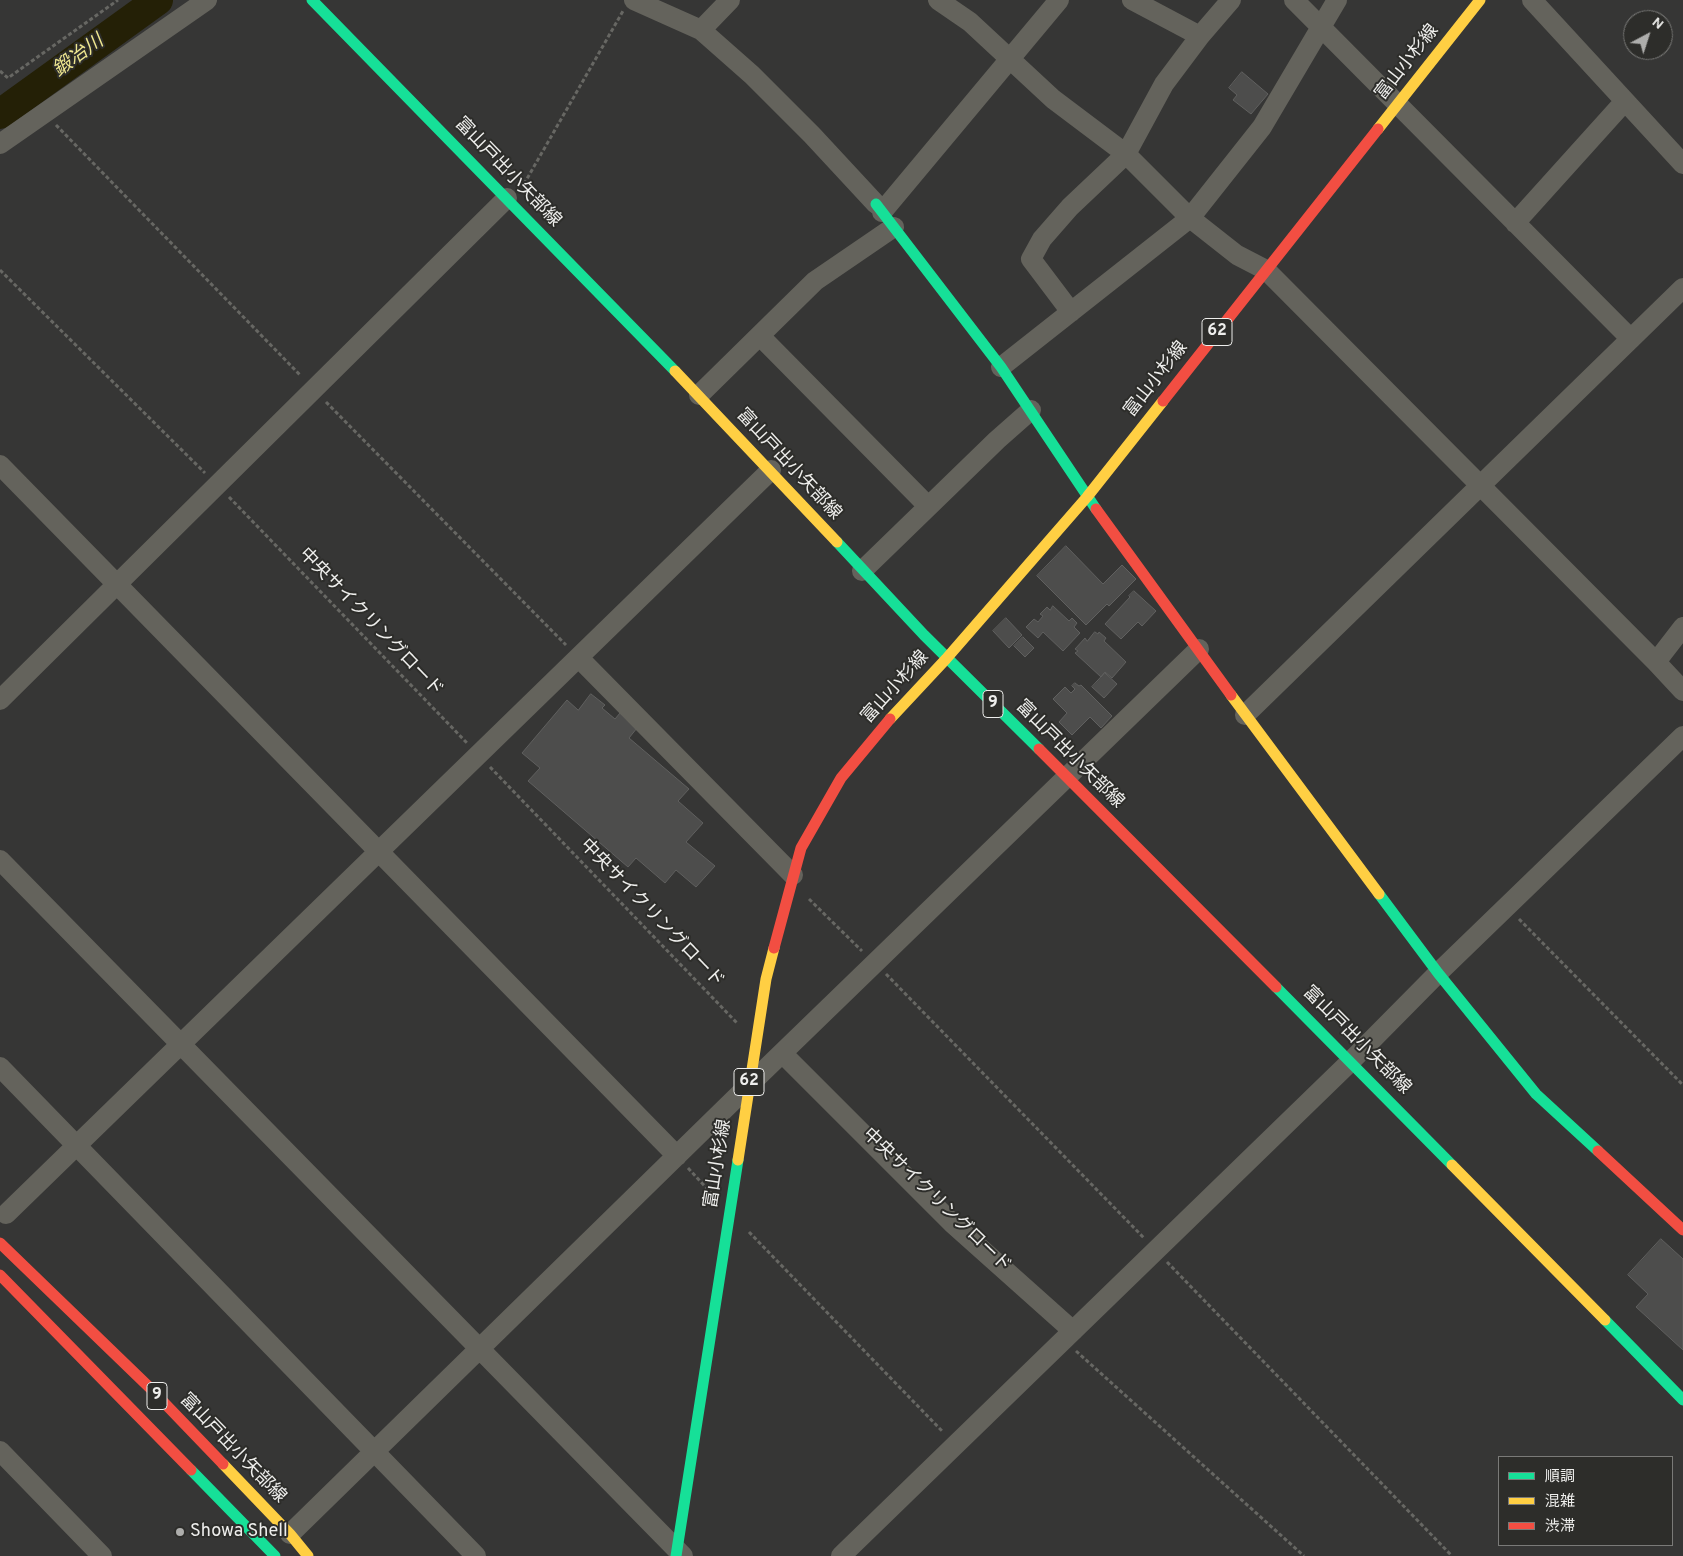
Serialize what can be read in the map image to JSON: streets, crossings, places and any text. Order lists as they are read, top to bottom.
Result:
{
  "streets": {
    "main road": [
      "富山小杉線",
      "富山戸出小矢部線",
      "62",
      "9"
    ],
    "path": ["中央サイクリングロード"]
  },
  "crossings": [
    ["富山小杉線", "富山戸出小矢部線"],
    ["富山小杉線", "中央サイクリングロード"]
  ],
  "water": ["鍛冶川"],
  "places": ["Showa Shell"],
  "legend": ["順調", "混雑", "渋滞"],
  "north": "top right"
}
